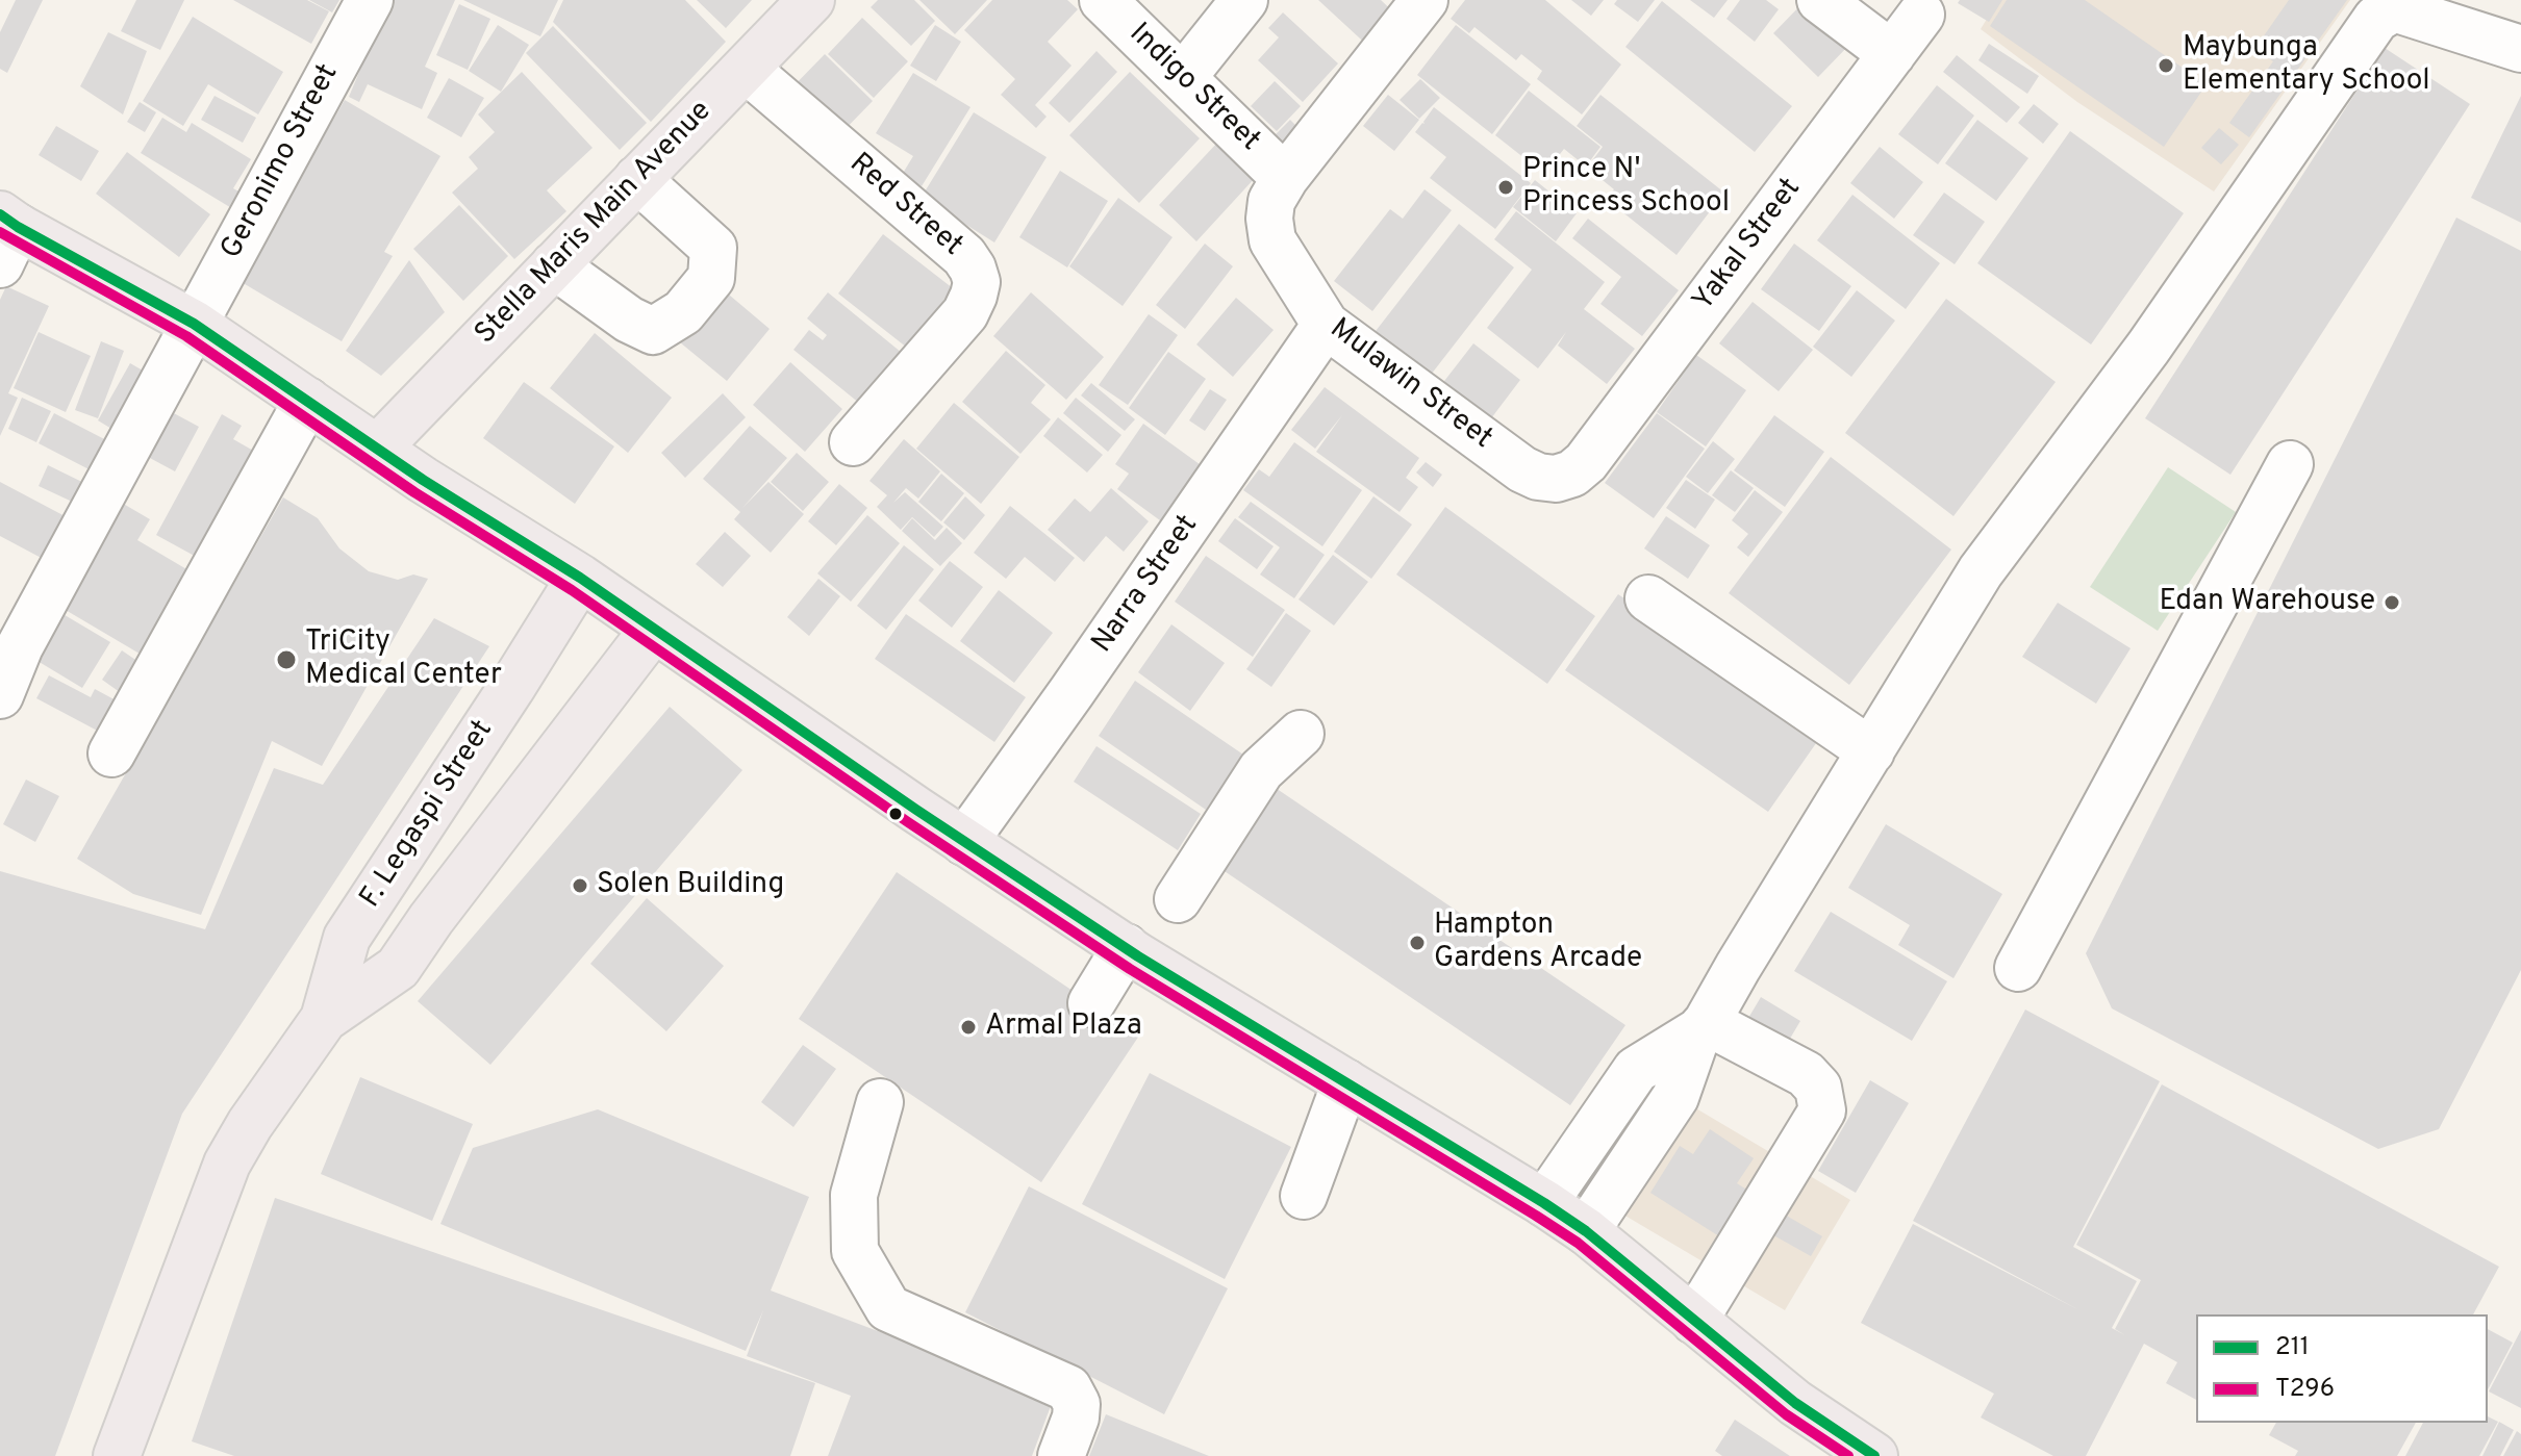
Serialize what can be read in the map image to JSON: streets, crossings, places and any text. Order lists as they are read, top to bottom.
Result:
{
  "streets": {
    "main road": ["Stella Maris Main Avenue", "F. Legaspi Street"],
    "street": [
      "Indigo Street",
      "Geronimo Street",
      "Red Street",
      "Yakal Street",
      "Mulawin Street",
      "Narra Street"
    ]
  },
  "crossings": [
    ["Indigo Street", "Mulawin Street"],
    ["Red Street", "Stella Maris Main Avenue"],
    ["Yakal Street", "Mulawin Street"],
    ["Mulawin Street", "Narra Street"]
  ],
  "places": [
    "Maybunga Elementary School",
    "Prince N' Princess School",
    "Edan Warehouse",
    "TriCity Medical Center",
    "Solen Building",
    "Hampton Gardens Arcade",
    "Armal Plaza"
  ],
  "lines": ["transit line 211", "transit line T296"],
  "legend": ["211", "T296"]
}
